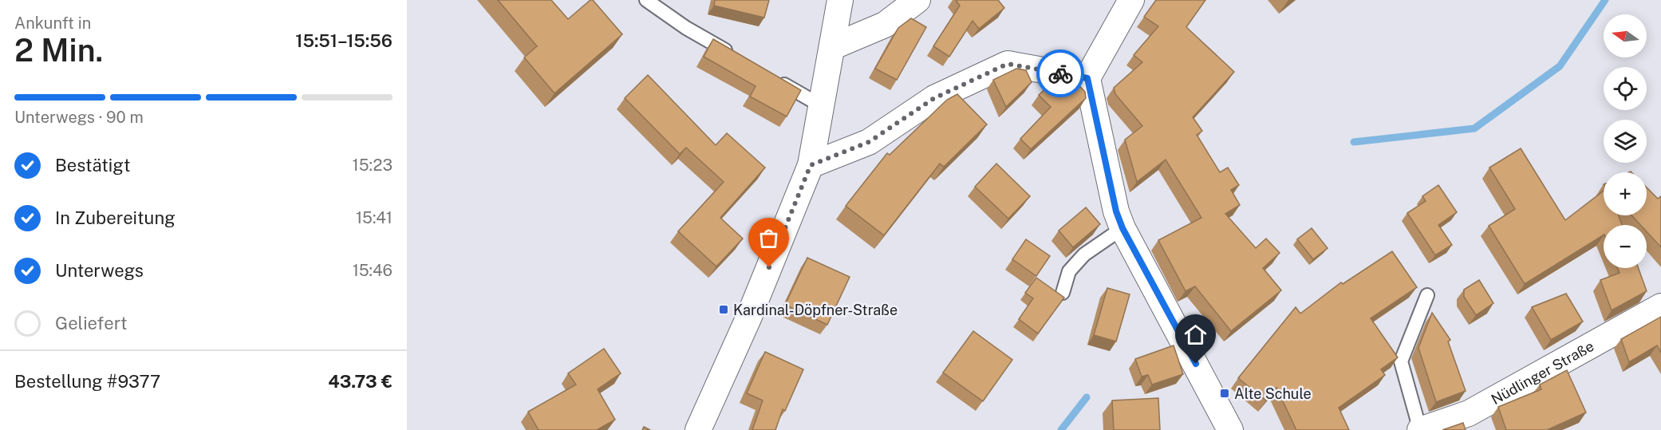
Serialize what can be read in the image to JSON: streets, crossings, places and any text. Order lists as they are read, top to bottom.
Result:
{
  "streets": {
    "street": ["Nüdlinger Straße"]
  },
  "places": {
    "transit": ["Kardinal-Döpfner-Straße", "Alte Schule"]
  },
  "north": "left",
  "page": {
    "heading": ["2 Min.", "Ankunft in", "15:51–15:56"],
    "panel": ["Bestellung #9377", "43.73 €"],
    "map_buttons": ["+", "−"],
    "bar": "Unterwegs · 90 m",
    "list": [
      ["Bestätigt", "15:23"],
      ["In Zubereitung", "15:41"],
      ["Unterwegs", "15:46"],
      "Geliefert"
    ]
  }
}
